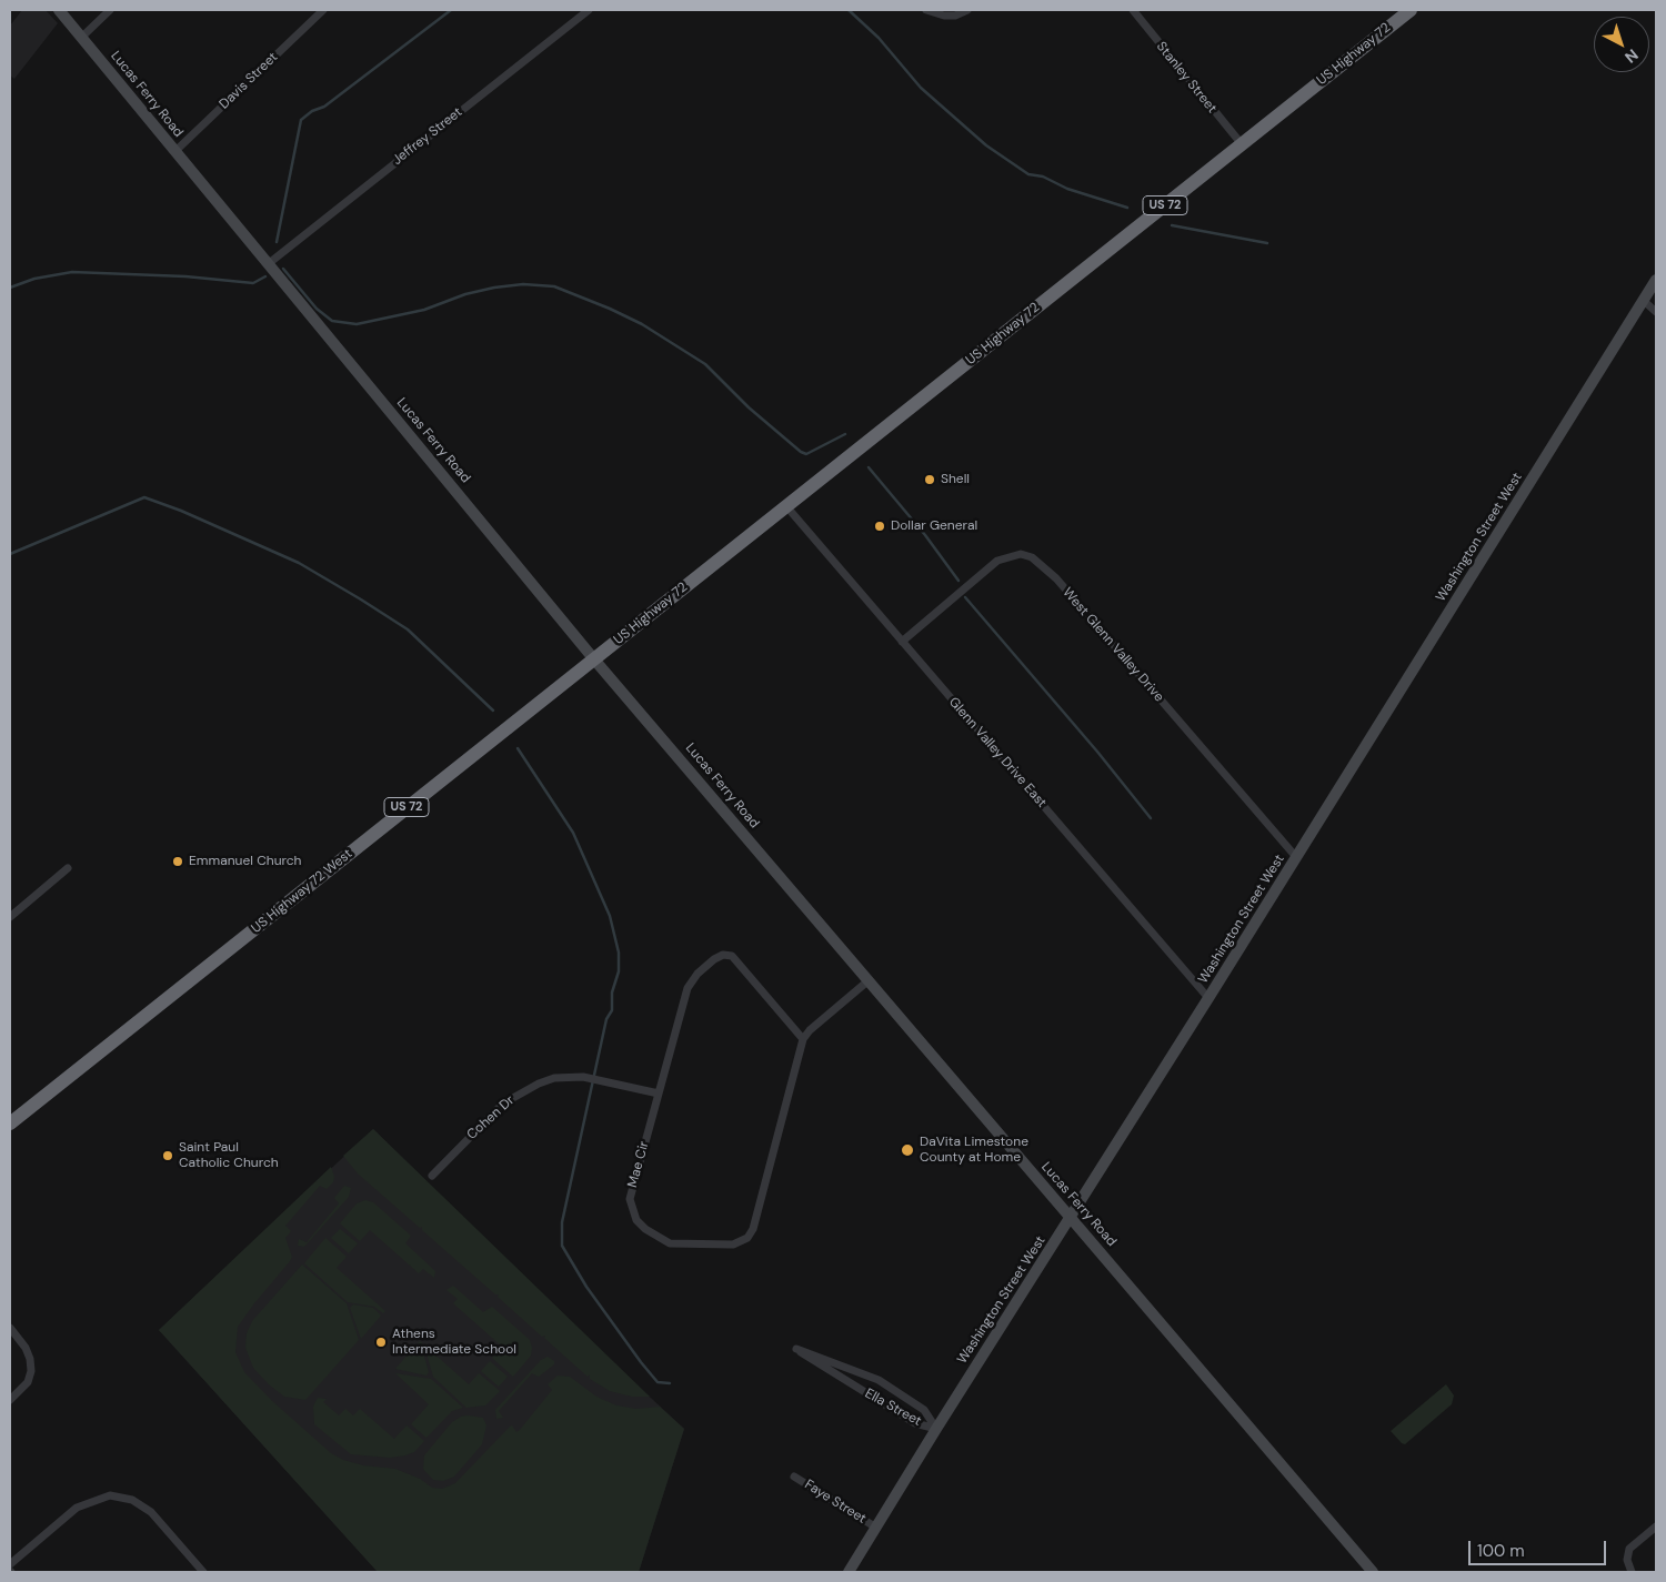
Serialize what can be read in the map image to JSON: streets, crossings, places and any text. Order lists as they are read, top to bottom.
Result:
{
  "streets": {
    "highway": ["US Highway 72", "US 72", "US Highway 72 West"],
    "street": [
      "Stanley Street",
      "Davis Street",
      "Lucas Ferry Road",
      "Jeffrey Street",
      "Washington Street West",
      "West Glenn Valley Drive",
      "Glenn Valley Drive East",
      "Cohen Dr",
      "Mae Cir",
      "Ella Street",
      "Faye Street"
    ]
  },
  "crossings": [
    ["US Highway 72", "Stanley Street"],
    ["US Highway 72", "Lucas Ferry Road"],
    ["US Highway 72", "Glenn Valley Drive East"],
    ["US Highway 72", "US Highway 72 West"],
    ["Davis Street", "Lucas Ferry Road"],
    ["Lucas Ferry Road", "Jeffrey Street"],
    ["Lucas Ferry Road", "Washington Street West"],
    ["Lucas Ferry Road", "US Highway 72 West"],
    ["Lucas Ferry Road", "Mae Cir"],
    ["Washington Street West", "West Glenn Valley Drive"],
    ["Washington Street West", "Glenn Valley Drive East"],
    ["Washington Street West", "Ella Street"],
    ["Washington Street West", "Faye Street"],
    ["West Glenn Valley Drive", "Glenn Valley Drive East"],
    ["Cohen Dr", "Mae Cir"]
  ],
  "places": [
    "Shell",
    "Dollar General",
    "Emmanuel Church",
    "DaVita Limestone County at Home",
    "Saint Paul Catholic Church",
    "Athens Intermediate School"
  ],
  "scale_bar": "100 m",
  "north": "bottom right"
}
